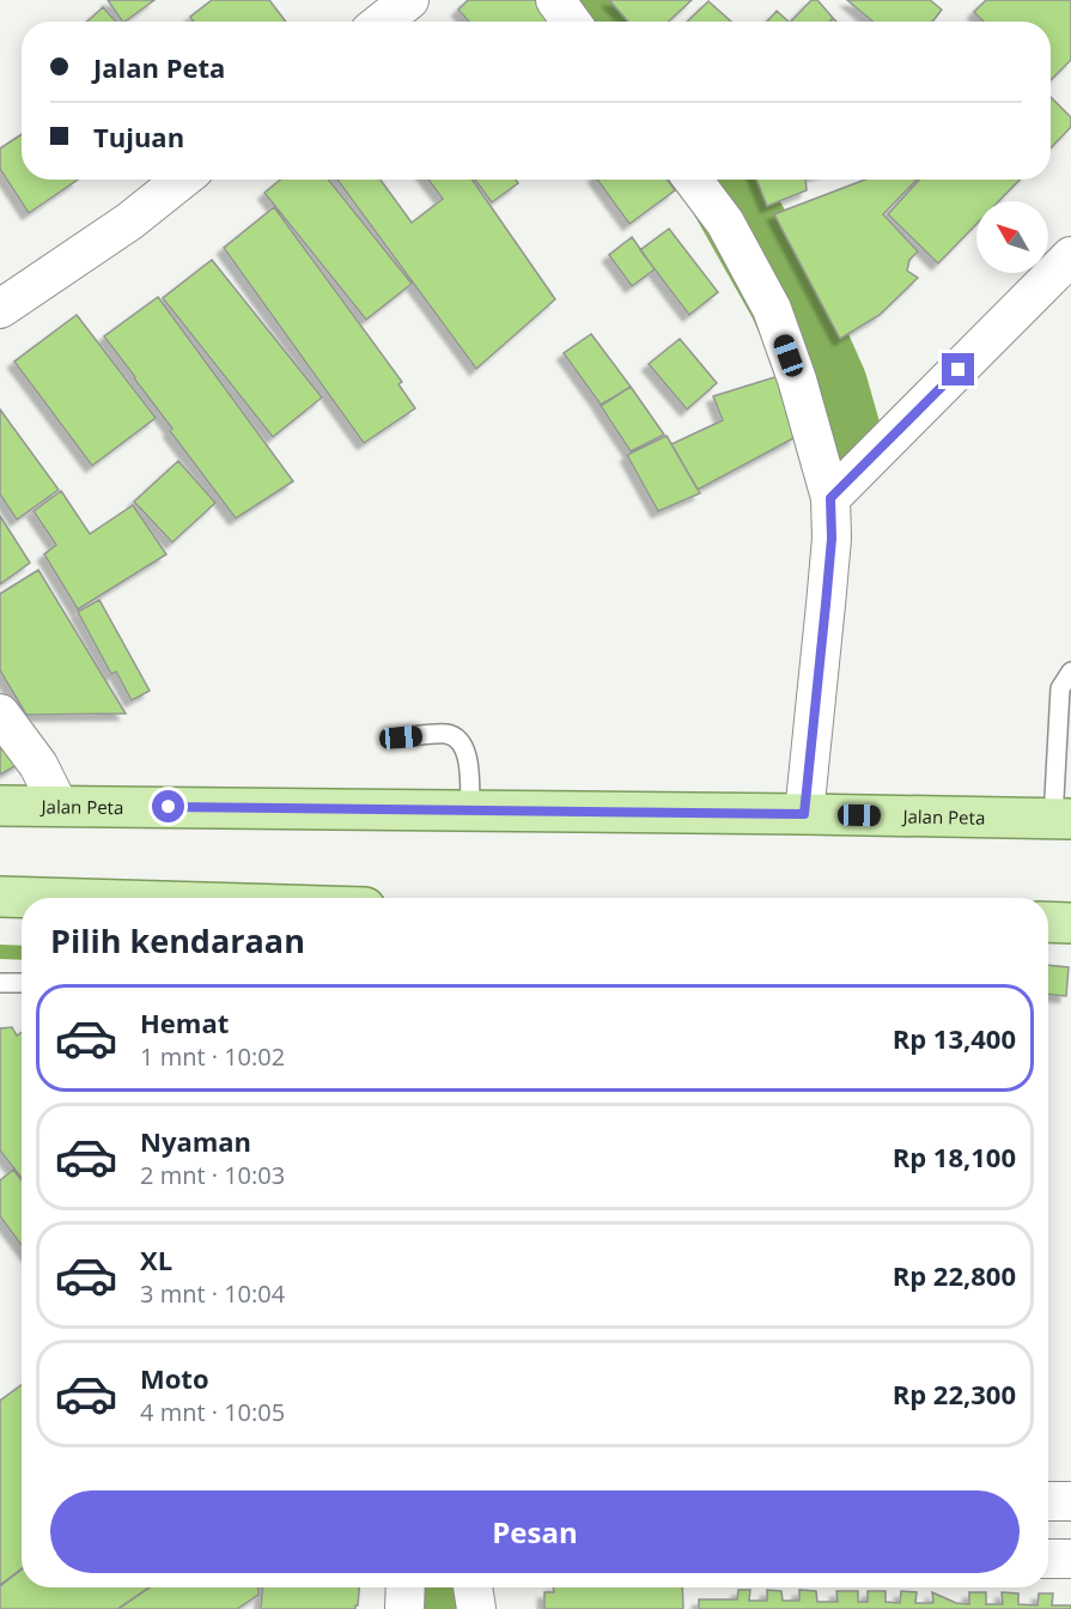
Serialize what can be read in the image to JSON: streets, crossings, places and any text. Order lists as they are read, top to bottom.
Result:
{
  "streets": {
    "main road": ["Jalan Peta"]
  },
  "north": "top left",
  "page": {
    "banner": ["Jalan Peta", "Tujuan"],
    "heading": "Pilih kendaraan",
    "list": [
      {
        "name": "Hemat",
        "note": "1 mnt · 10:02",
        "value": "Rp 13,400"
      },
      {
        "name": "Nyaman",
        "note": "2 mnt · 10:03",
        "value": "Rp 18,100"
      },
      {
        "name": "XL",
        "note": "3 mnt · 10:04",
        "value": "Rp 22,800"
      },
      {
        "name": "Moto",
        "note": "4 mnt · 10:05",
        "value": "Rp 22,300"
      }
    ],
    "buttons": "Pesan"
  }
}
